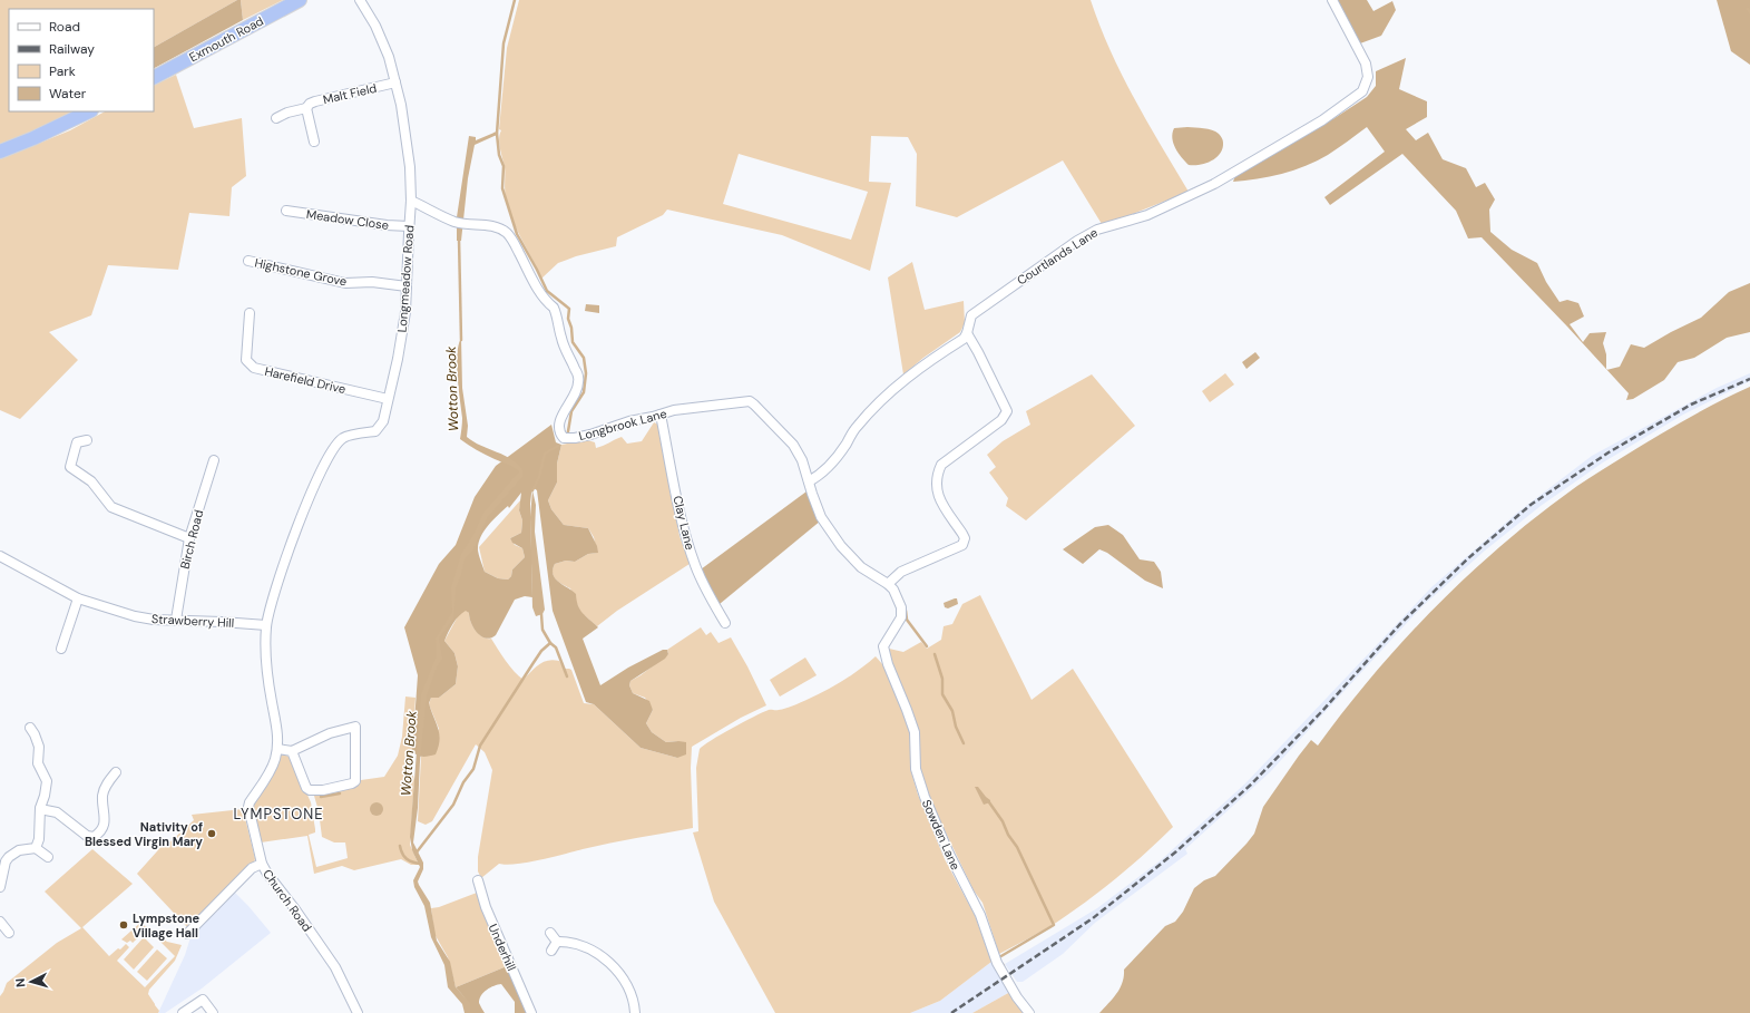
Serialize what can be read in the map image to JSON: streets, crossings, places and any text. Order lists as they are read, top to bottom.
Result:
{
  "streets": {
    "highway": ["Exmouth Road"],
    "street": [
      "Malt Field",
      "Meadow Close",
      "Courtlands Lane",
      "Highstone Grove",
      "Longmeadow Road",
      "Harefield Drive",
      "Longbrook Lane",
      "Clay Lane",
      "Birch Road",
      "Strawberry Hill",
      "Sowden Lane",
      "Church Road",
      "Underhill"
    ]
  },
  "crossings": [
    ["Malt Field", "Longmeadow Road"],
    ["Meadow Close", "Longmeadow Road"],
    ["Courtlands Lane", "Longbrook Lane"],
    ["Highstone Grove", "Longmeadow Road"],
    ["Longmeadow Road", "Harefield Drive"],
    ["Longmeadow Road", "Longbrook Lane"],
    ["Longmeadow Road", "Strawberry Hill"],
    ["Longmeadow Road", "Church Road"],
    ["Longbrook Lane", "Clay Lane"],
    ["Birch Road", "Strawberry Hill"],
    ["Strawberry Hill", "Church Road"]
  ],
  "districts": ["LYMPSTONE"],
  "water": ["Wotton Brook"],
  "places": ["Nativity of Blessed Virgin Mary", "Lympstone Village Hall"],
  "legend": [
    "Road",
    "Railway",
    "Park",
    "Water"
  ],
  "north": "left"
}
